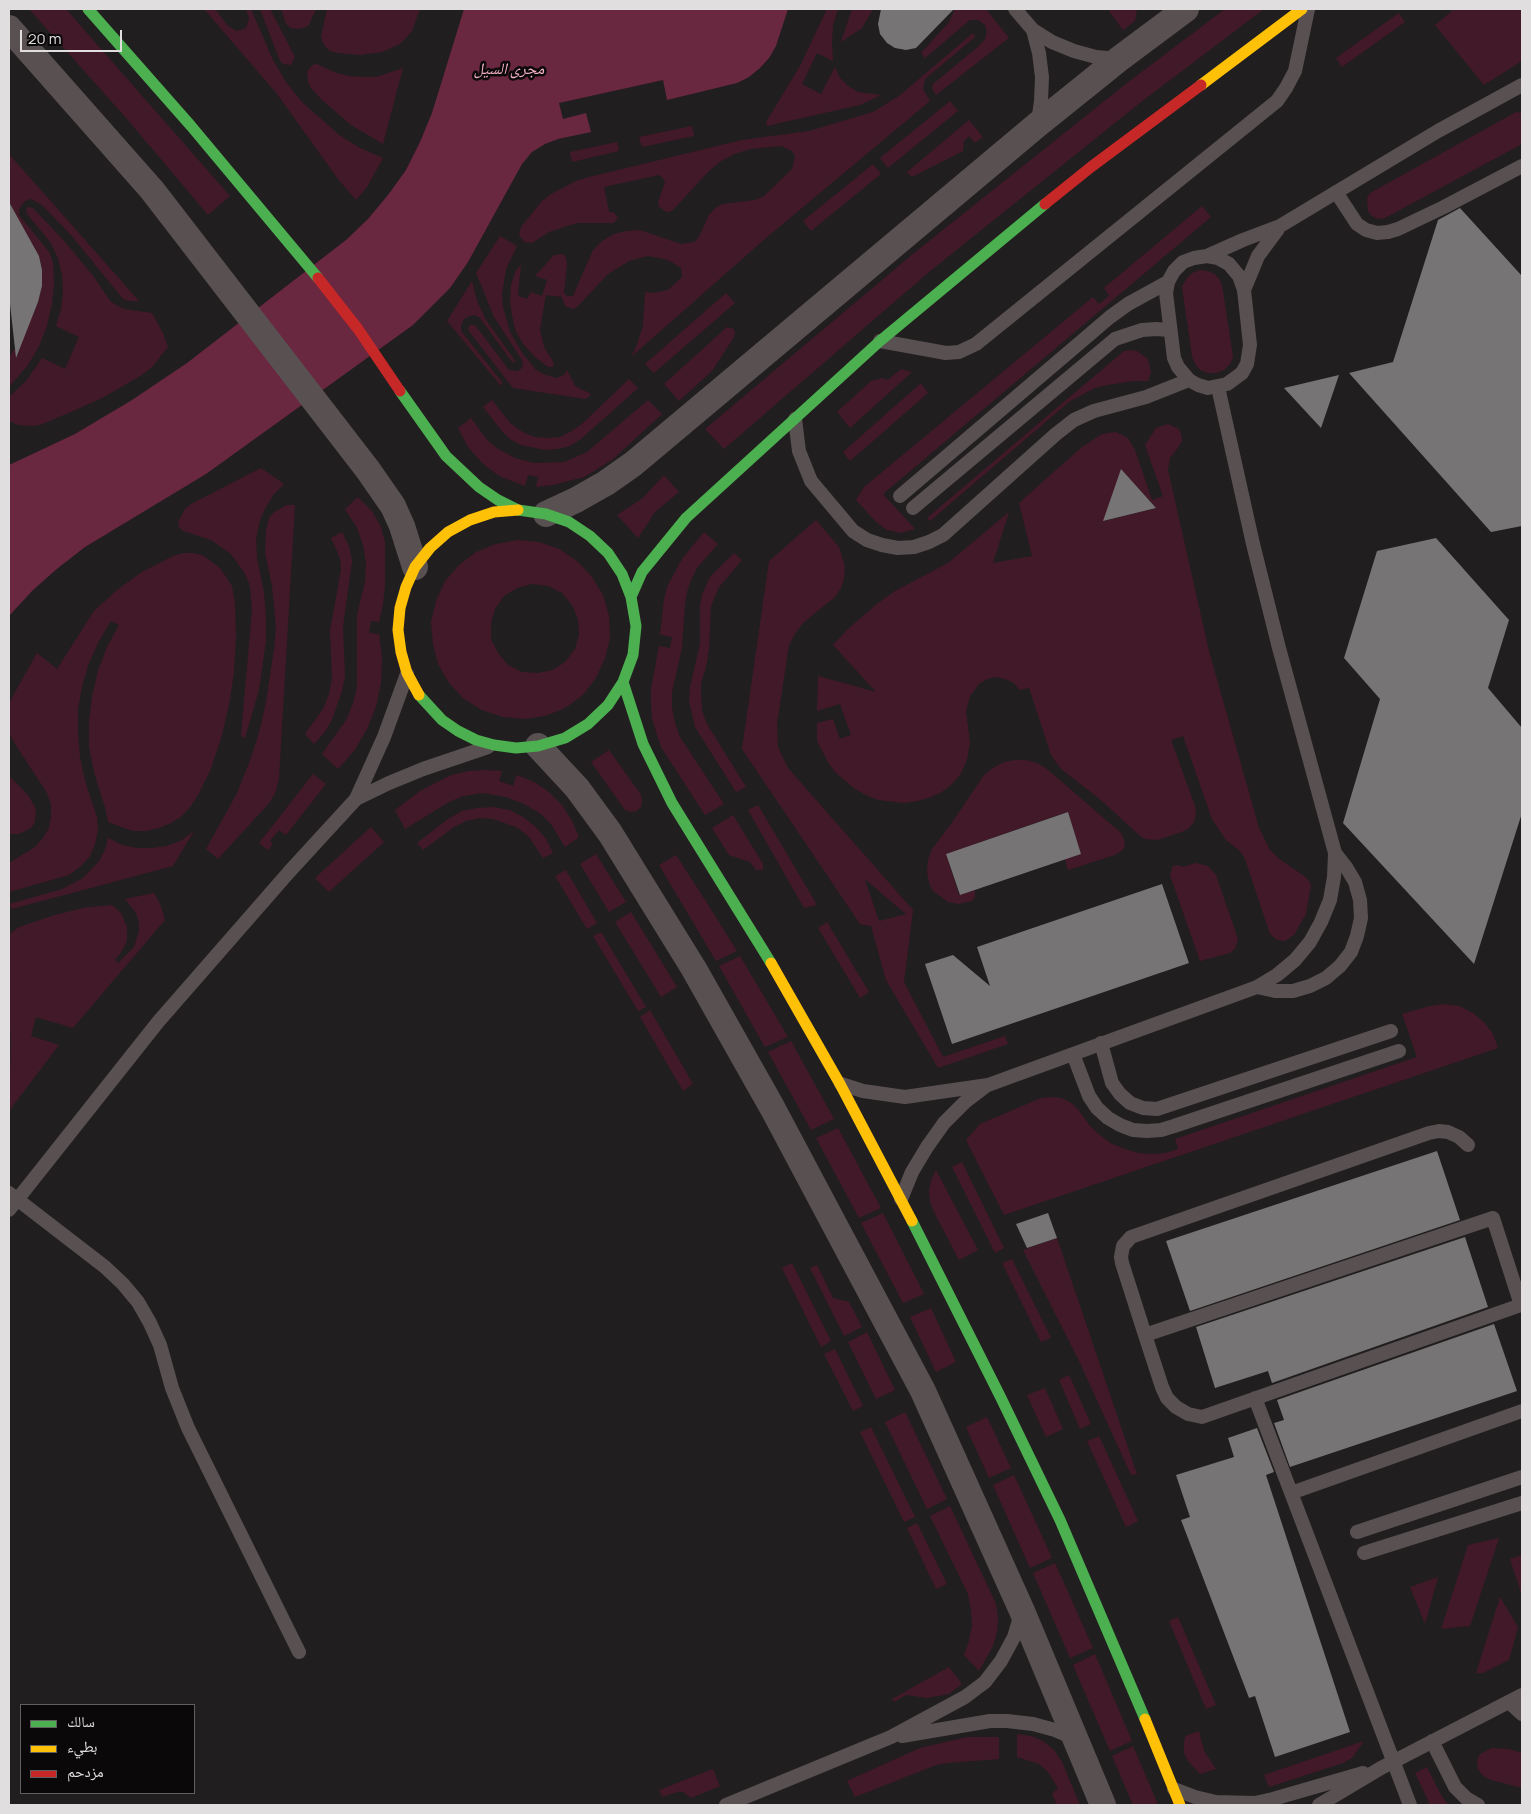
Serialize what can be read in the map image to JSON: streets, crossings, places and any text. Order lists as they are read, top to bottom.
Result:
{
  "water": ["مجرى السيل"],
  "legend": ["سالك", "بطيء", "مزدحم"],
  "scale_bar": "20 m"
}
